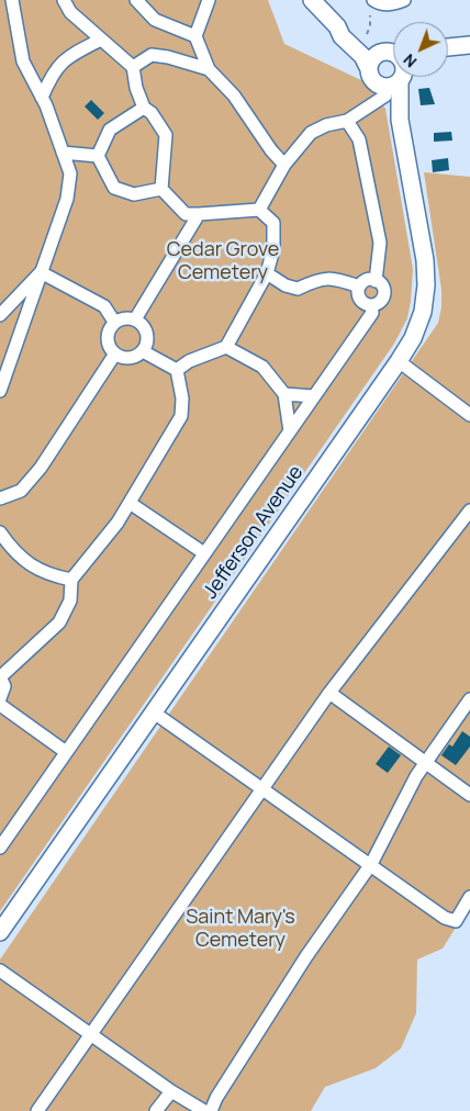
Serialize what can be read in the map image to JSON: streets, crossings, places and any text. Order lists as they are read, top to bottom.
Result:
{
  "streets": {
    "main road": ["Jefferson Avenue"]
  },
  "parks": ["Cedar Grove Cemetery", "Saint Mary's Cemetery"],
  "north": "bottom left"
}
